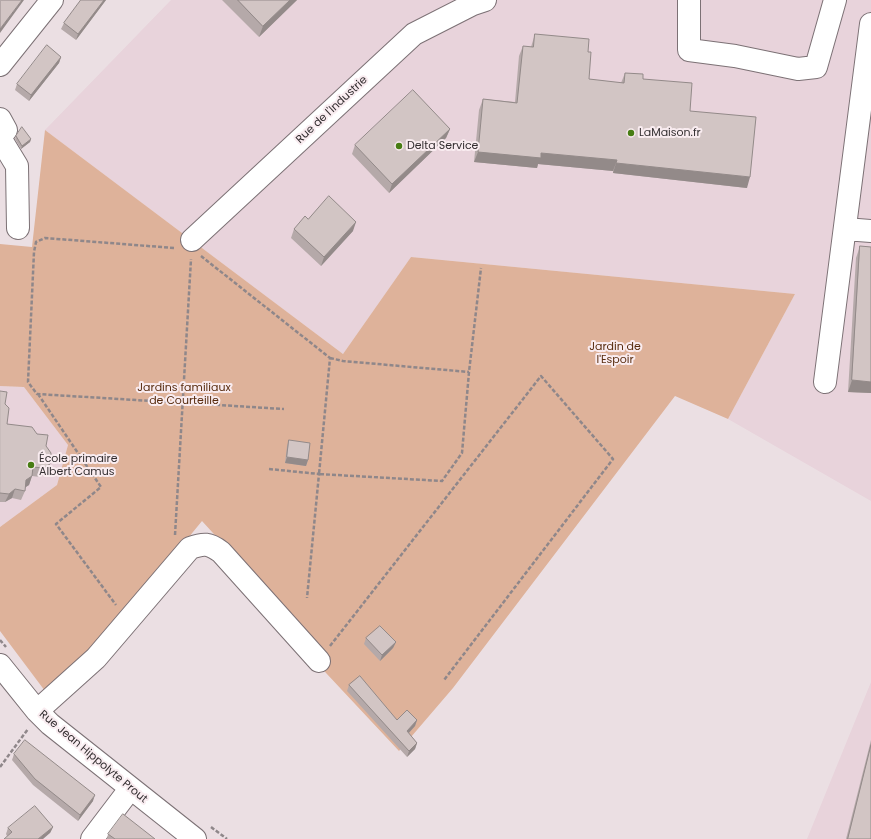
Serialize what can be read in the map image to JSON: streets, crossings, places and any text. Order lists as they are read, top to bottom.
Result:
{
  "streets": {
    "street": ["Rue de l'Industrie", "Rue Jean Hippolyte Prout"]
  },
  "parks": ["Jardin de l'Espoir", "Jardins familiaux de Courteille"],
  "places": ["LaMaison.fr", "Delta Service", "École primaire Albert Camus"]
}
